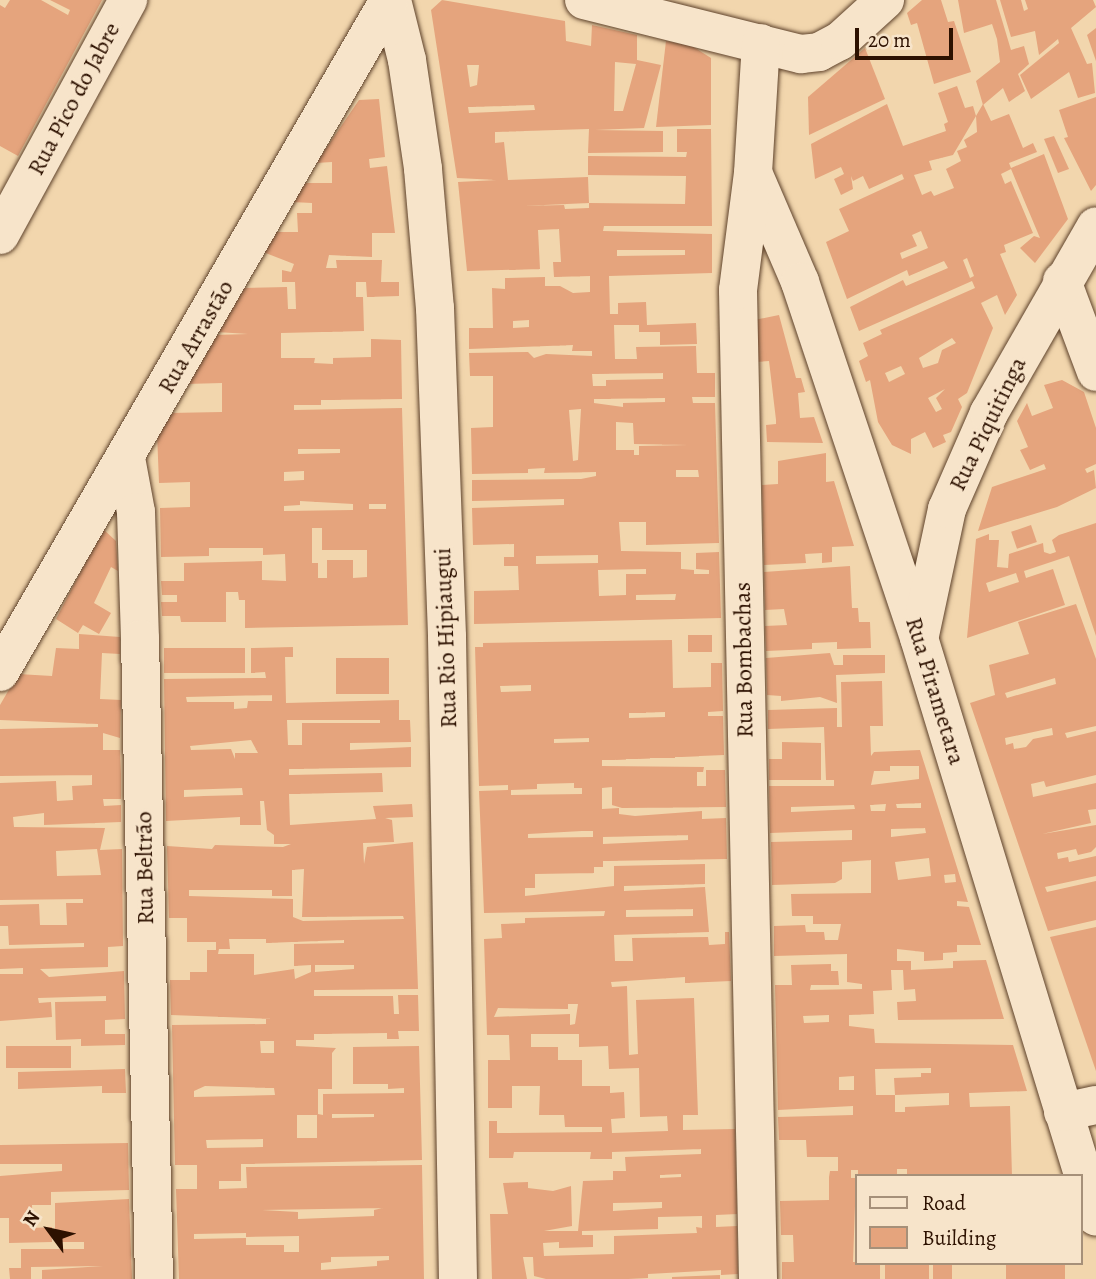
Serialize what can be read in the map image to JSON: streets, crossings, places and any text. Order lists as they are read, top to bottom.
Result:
{
  "streets": {
    "street": [
      "Rua Pico do Jabre",
      "Rua Arrastão",
      "Rua Piquitinga",
      "Rua Rio Hipiaugui",
      "Rua Bombachas",
      "Rua Pirametara",
      "Rua Beltrão"
    ]
  },
  "crossings": [
    ["Rua Arrastão", "Rua Rio Hipiaugui"],
    ["Rua Arrastão", "Rua Beltrão"],
    ["Rua Piquitinga", "Rua Pirametara"],
    ["Rua Bombachas", "Rua Pirametara"]
  ],
  "legend": ["Road", "Building"],
  "scale_bar": "20 m",
  "north": "top left"
}
